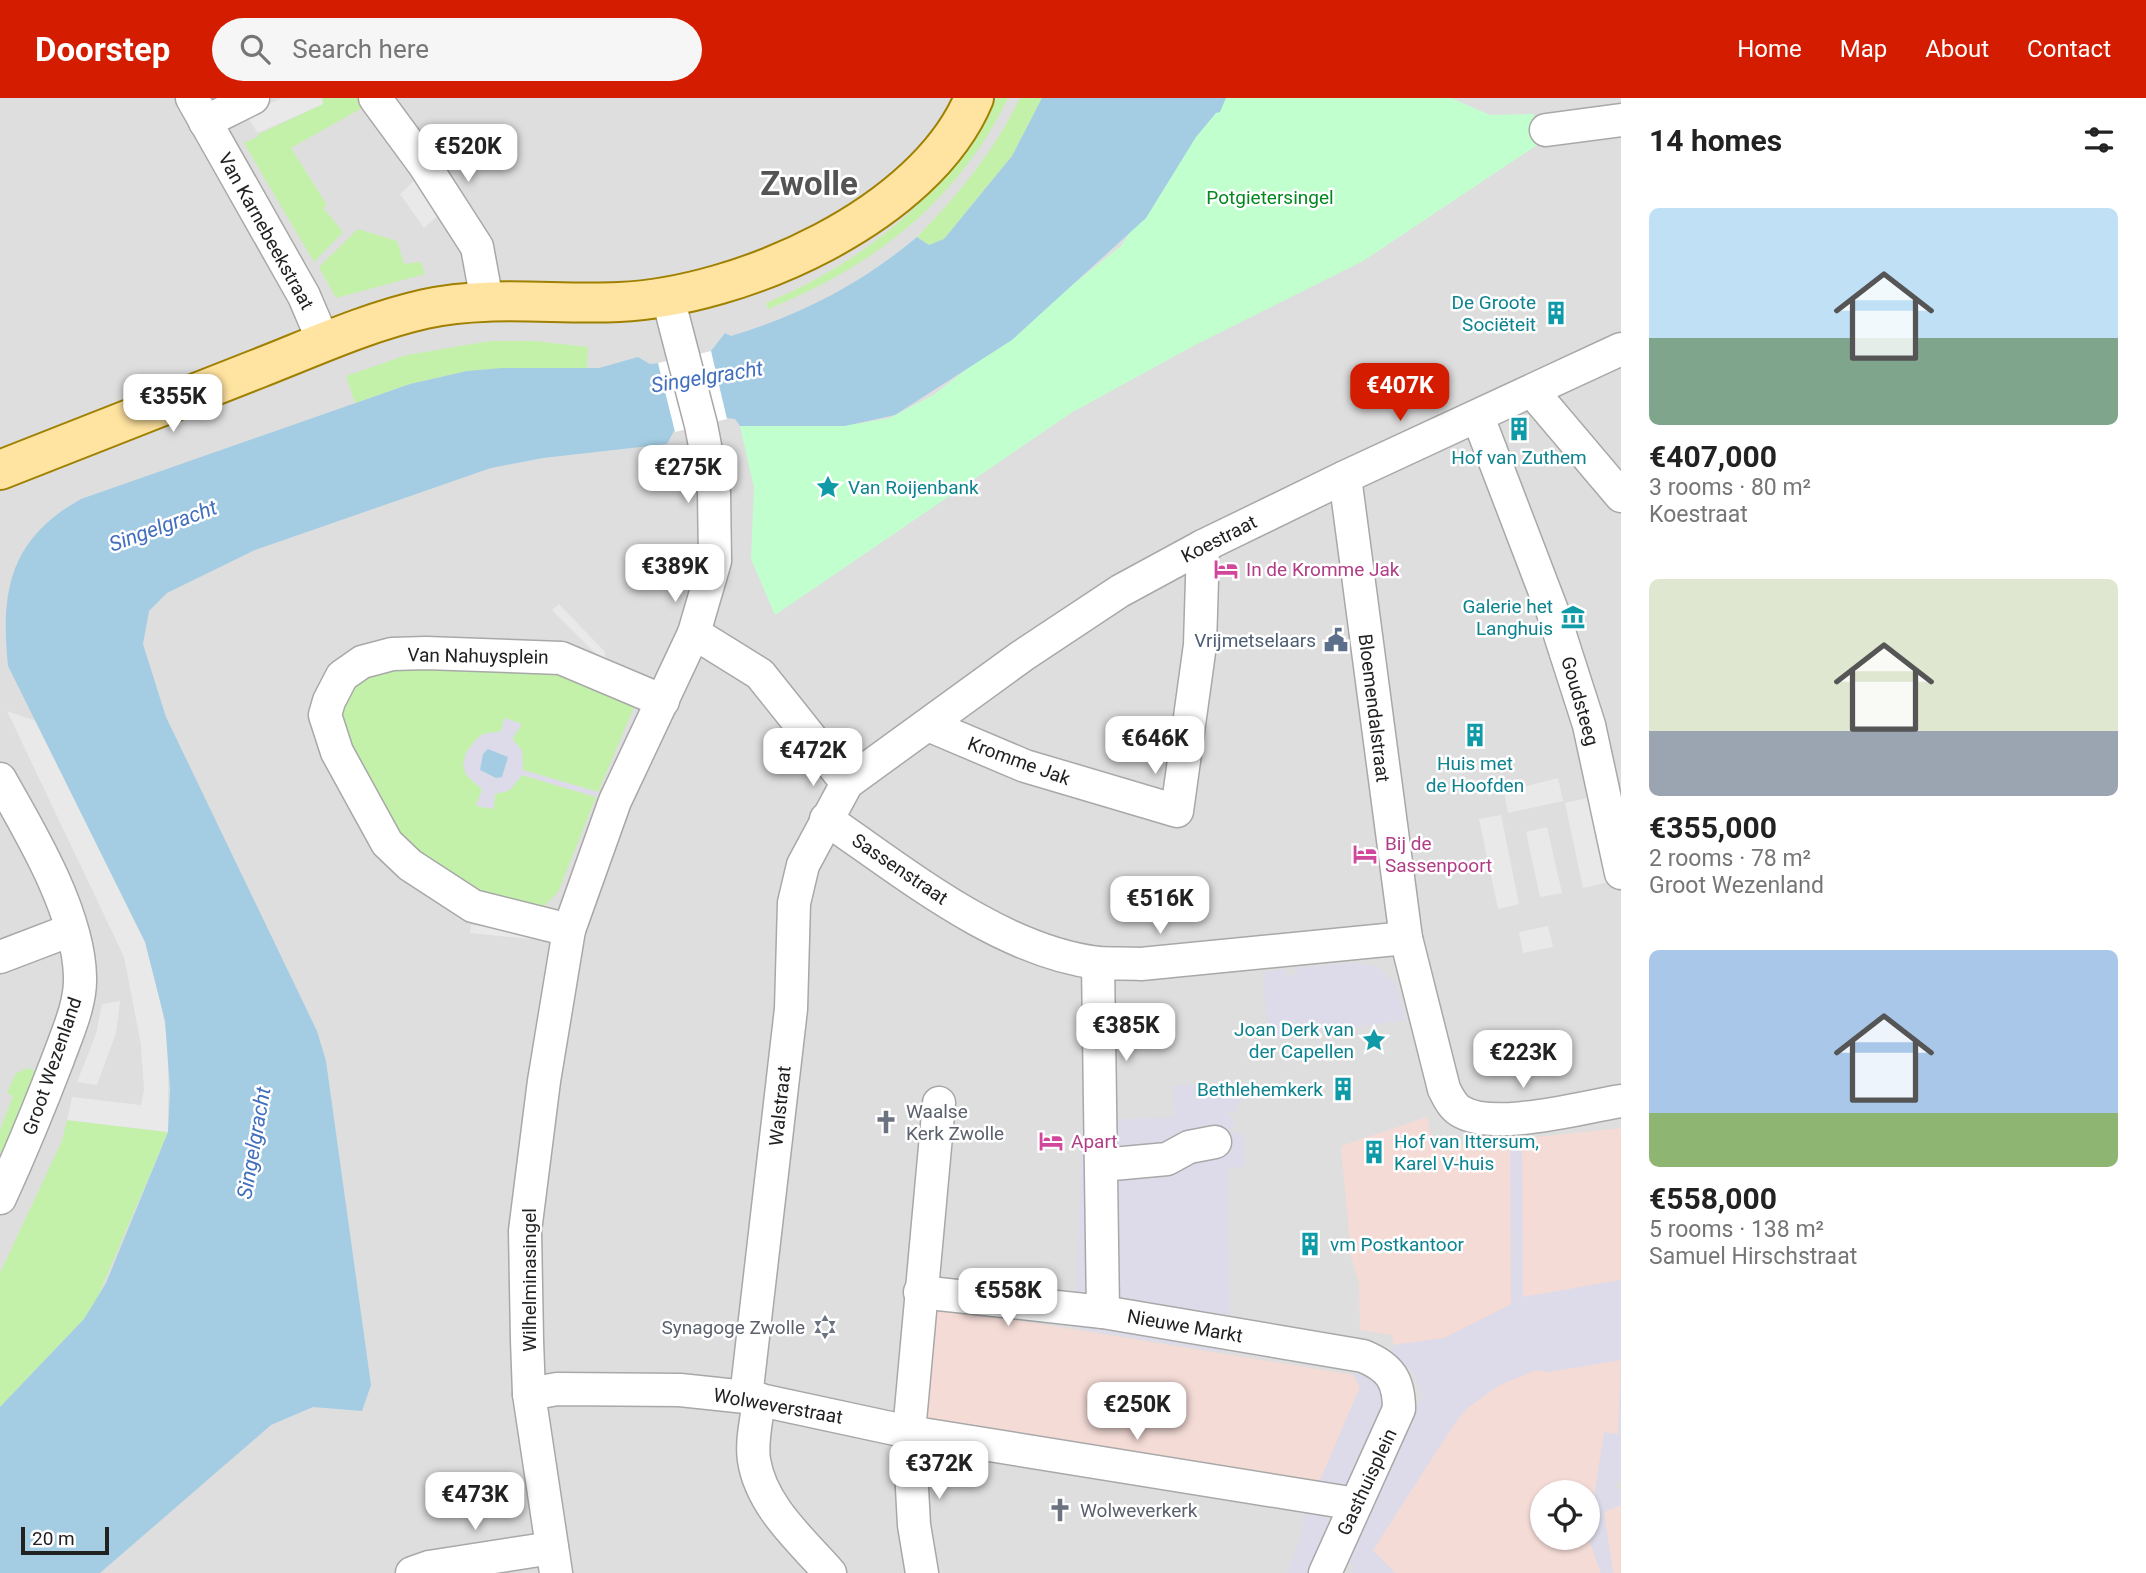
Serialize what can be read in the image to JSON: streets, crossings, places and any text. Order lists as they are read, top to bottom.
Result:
{
  "streets": {
    "street": [
      "Van Karnebeekstraat",
      "Koestraat",
      "Van Nahuysplein",
      "Goudsteeg",
      "Bloemendalstraat",
      "Kromme Jak",
      "Sassenstraat",
      "Groot Wezenland",
      "Walstraat",
      "Wilhelminasingel",
      "Nieuwe Markt",
      "Wolweverstraat",
      "Gasthuisplein"
    ]
  },
  "crossings": [
    ["Koestraat", "Goudsteeg"],
    ["Koestraat", "Bloemendalstraat"],
    ["Koestraat", "Kromme Jak"],
    ["Van Nahuysplein", "Wilhelminasingel"],
    ["Bloemendalstraat", "Sassenstraat"],
    ["Sassenstraat", "Walstraat"],
    ["Sassenstraat", "Nieuwe Markt"],
    ["Walstraat", "Wolweverstraat"],
    ["Wilhelminasingel", "Wolweverstraat"],
    ["Nieuwe Markt", "Gasthuisplein"],
    ["Wolweverstraat", "Gasthuisplein"]
  ],
  "districts": ["Zwolle"],
  "water": ["Singelgracht"],
  "parks": ["Potgietersingel"],
  "places": {
    "building": [
      "De Groote Sociëteit",
      "Hof van Zuthem",
      "Huis met de Hoofden",
      "Bethlehemkerk",
      "Hof van Ittersum, Karel V-huis",
      "vm Postkantoor"
    ],
    "place": ["Van Roijenbank", "Joan Derk van der Capellen"],
    "hotel": ["In de Kromme Jak", "Bij de Sassenpoort", "Apart"],
    "museum": ["Galerie het Langhuis"],
    "public building": ["Vrijmetselaars"],
    "church": ["Waalse Kerk Zwolle", "Wolweverkerk"],
    "synagogue": ["Synagoge Zwolle"]
  },
  "scale_bar": "20 m",
  "page": {
    "header": "Doorstep",
    "search": "Search here",
    "nav": [
      "Home",
      "Map",
      "About",
      "Contact"
    ],
    "heading": "14 homes",
    "price": [
      "€520K",
      "€407K",
      "€355K",
      "€275K",
      "€389K",
      "€646K",
      "€472K",
      "€516K",
      "€385K",
      "€223K",
      "€558K",
      "€250K",
      "€372K",
      "€473K"
    ],
    "list": [
      {
        "name": "€407,000",
        "note": "3 rooms · 80 m² · Koestraat"
      },
      {
        "name": "€355,000",
        "note": "2 rooms · 78 m² · Groot Wezenland"
      },
      {
        "name": "€558,000",
        "note": "5 rooms · 138 m² · Samuel Hirschstraat"
      }
    ],
    "scale": "20 m"
  }
}
